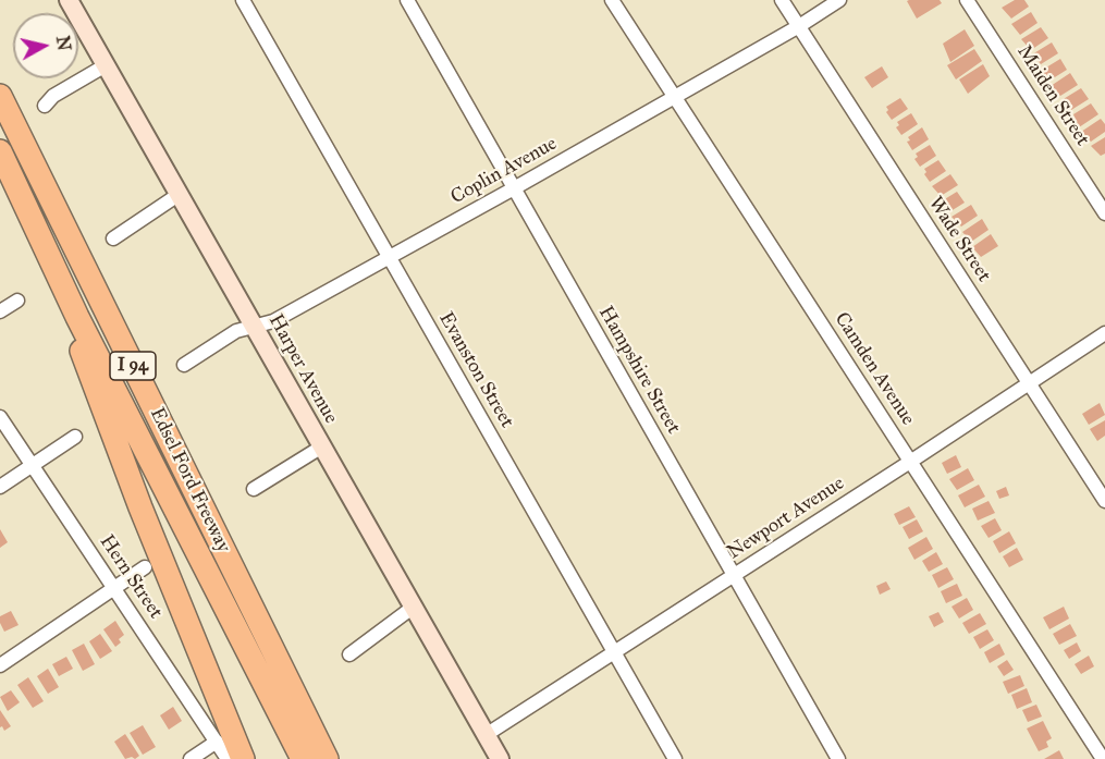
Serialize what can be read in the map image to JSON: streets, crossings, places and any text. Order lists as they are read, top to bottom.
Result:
{
  "streets": {
    "highway": ["I 94", "Edsel Ford Freeway"],
    "main road": ["Harper Avenue"],
    "street": [
      "Maiden Street",
      "Coplin Avenue",
      "Wade Street",
      "Camden Avenue",
      "Evanston Street",
      "Hampshire Street",
      "Newport Avenue",
      "Hern Street"
    ]
  },
  "crossings": [
    ["Coplin Avenue", "Wade Street"],
    ["Coplin Avenue", "Harper Avenue"],
    ["Coplin Avenue", "Camden Avenue"],
    ["Coplin Avenue", "Evanston Street"],
    ["Coplin Avenue", "Hampshire Street"],
    ["Wade Street", "Newport Avenue"],
    ["Harper Avenue", "Newport Avenue"],
    ["Camden Avenue", "Newport Avenue"],
    ["Evanston Street", "Newport Avenue"],
    ["Hampshire Street", "Newport Avenue"]
  ],
  "north": "right"
}
